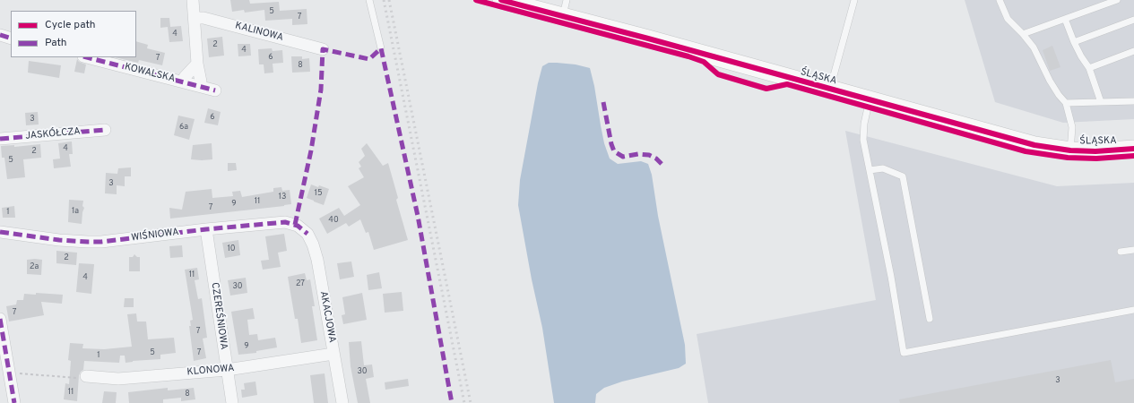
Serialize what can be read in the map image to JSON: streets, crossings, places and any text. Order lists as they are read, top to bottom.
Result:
{
  "streets": {
    "street": [
      "KALINOWA",
      "KOWALSKA",
      "ŚLĄSKA",
      "JASKÓŁCZA",
      "WIŚNIOWA",
      "CZEREŚNIOWA",
      "AKACJOWA",
      "KLONOWA"
    ]
  },
  "crossings": [
    ["WIŚNIOWA", "CZEREŚNIOWA"],
    ["WIŚNIOWA", "AKACJOWA"],
    ["CZEREŚNIOWA", "KLONOWA"],
    ["AKACJOWA", "KLONOWA"]
  ],
  "house_numbers": [
    "5",
    "7",
    "4",
    "2",
    "4",
    "6",
    "7",
    "8",
    "6",
    "3",
    "6a",
    "4",
    "2",
    "5",
    "3",
    "15",
    "13",
    "11",
    "9",
    "7",
    "1a",
    "1",
    "40",
    "10",
    "2",
    "2a",
    "11",
    "4",
    "27",
    "30",
    "7",
    "7",
    "9",
    "5",
    "7",
    "1",
    "30",
    "3",
    "11",
    "8"
  ],
  "legend": ["Cycle path", "Path"]
}
